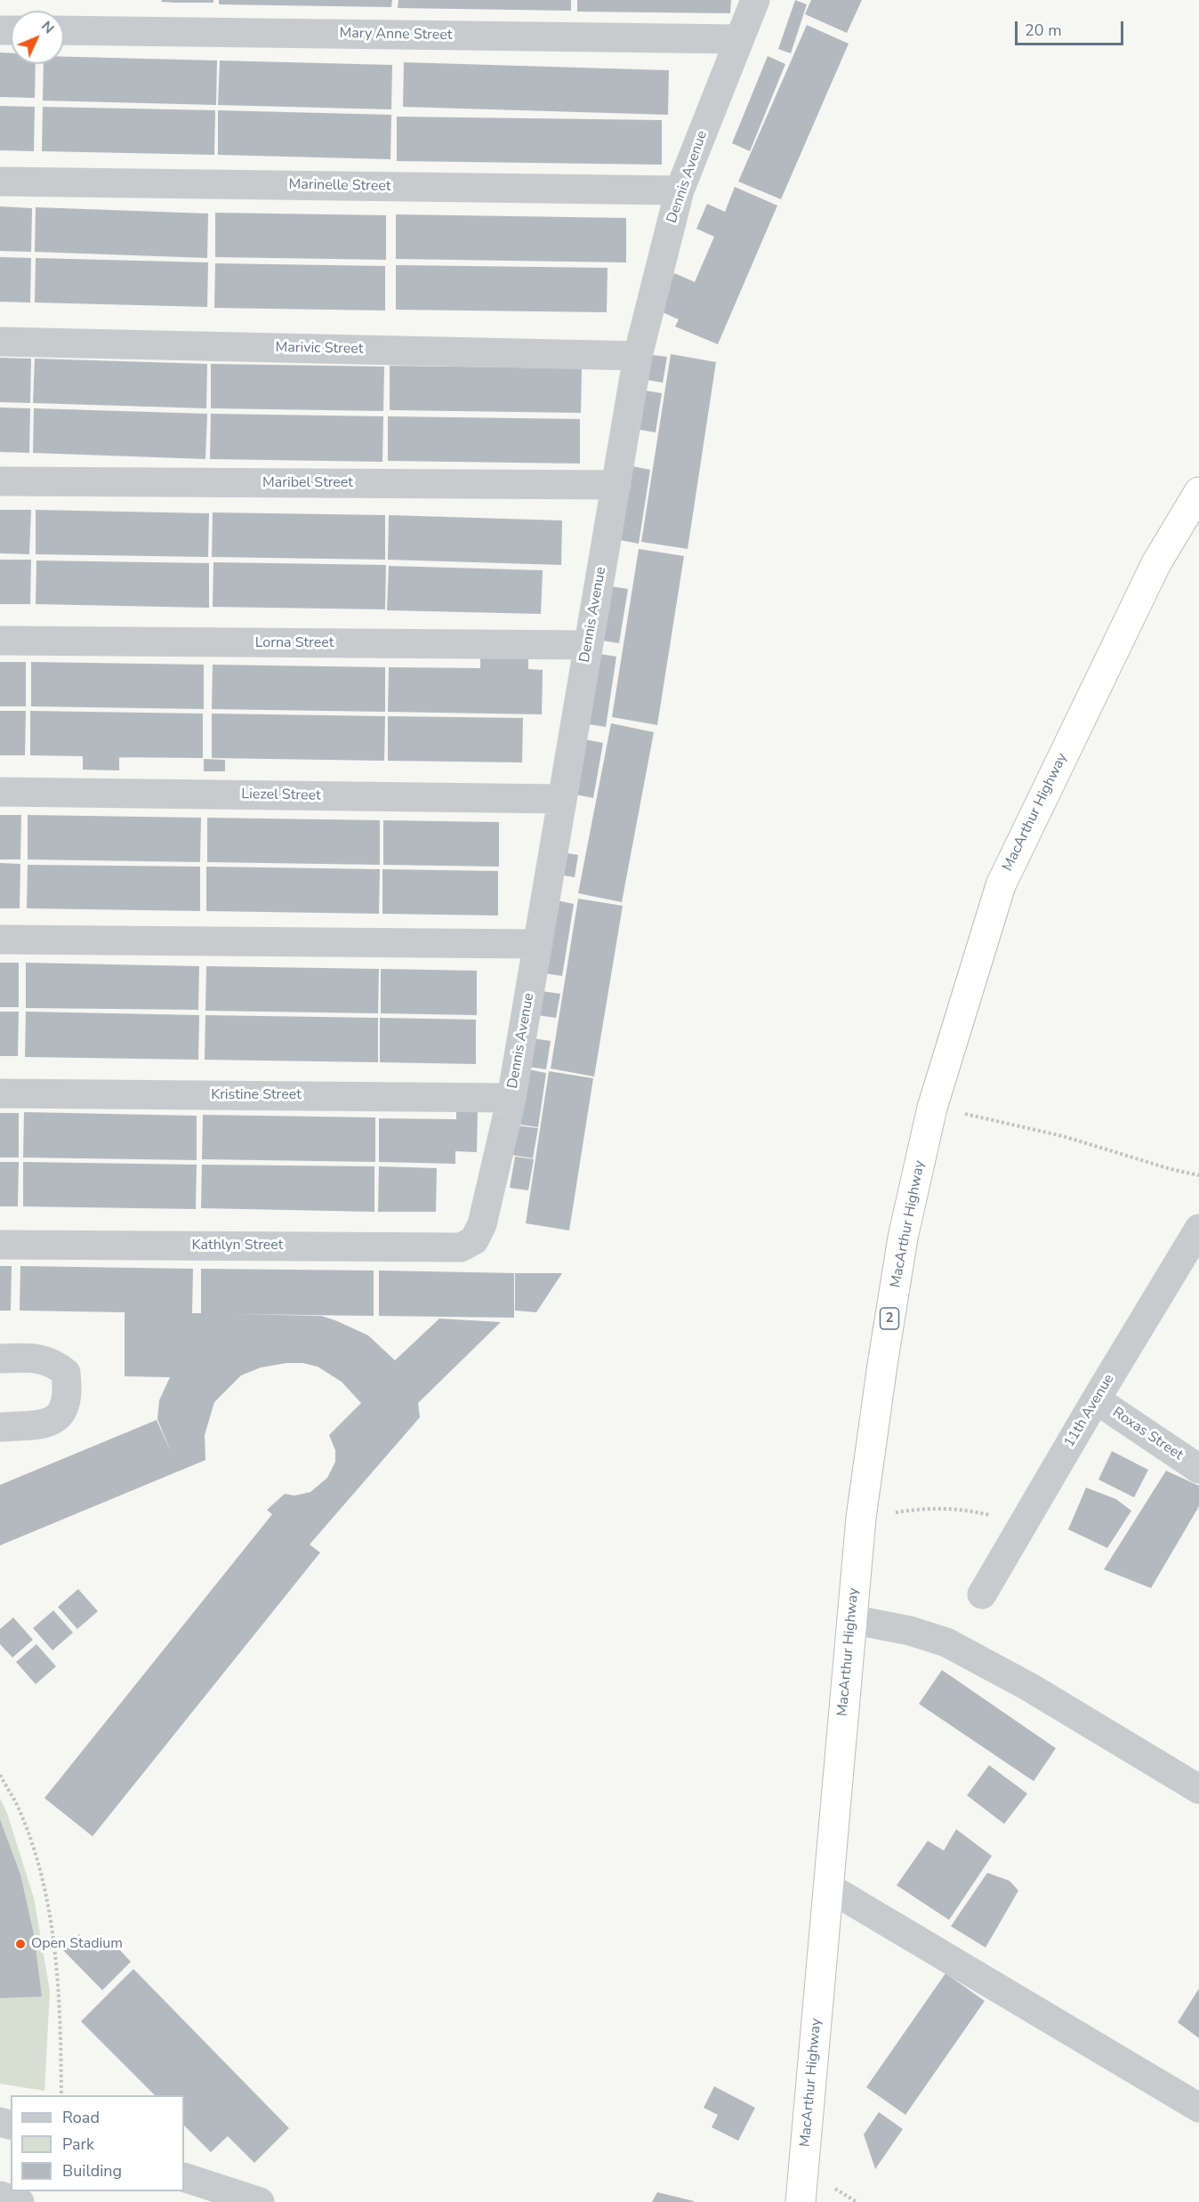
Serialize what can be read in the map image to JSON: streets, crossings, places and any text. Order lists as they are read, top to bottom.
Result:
{
  "streets": {
    "highway": ["MacArthur Highway", "2"],
    "street": [
      "Mary Anne Street",
      "Dennis Avenue",
      "Marinelle Street",
      "Marivic Street",
      "Maribel Street",
      "Lorna Street",
      "Liezel Street",
      "Kristine Street",
      "Kathlyn Street",
      "11th Avenue",
      "Roxas Street"
    ]
  },
  "crossings": [
    ["Mary Anne Street", "Dennis Avenue"],
    ["Dennis Avenue", "Marinelle Street"],
    ["Dennis Avenue", "Marivic Street"],
    ["Dennis Avenue", "Maribel Street"],
    ["Dennis Avenue", "Lorna Street"],
    ["Dennis Avenue", "Liezel Street"],
    ["Dennis Avenue", "Kristine Street"],
    ["Dennis Avenue", "Kathlyn Street"],
    ["11th Avenue", "Roxas Street"]
  ],
  "places": ["Open Stadium"],
  "legend": ["Road", "Park", "Building"],
  "scale_bar": "20 m",
  "north": "top right"
}
